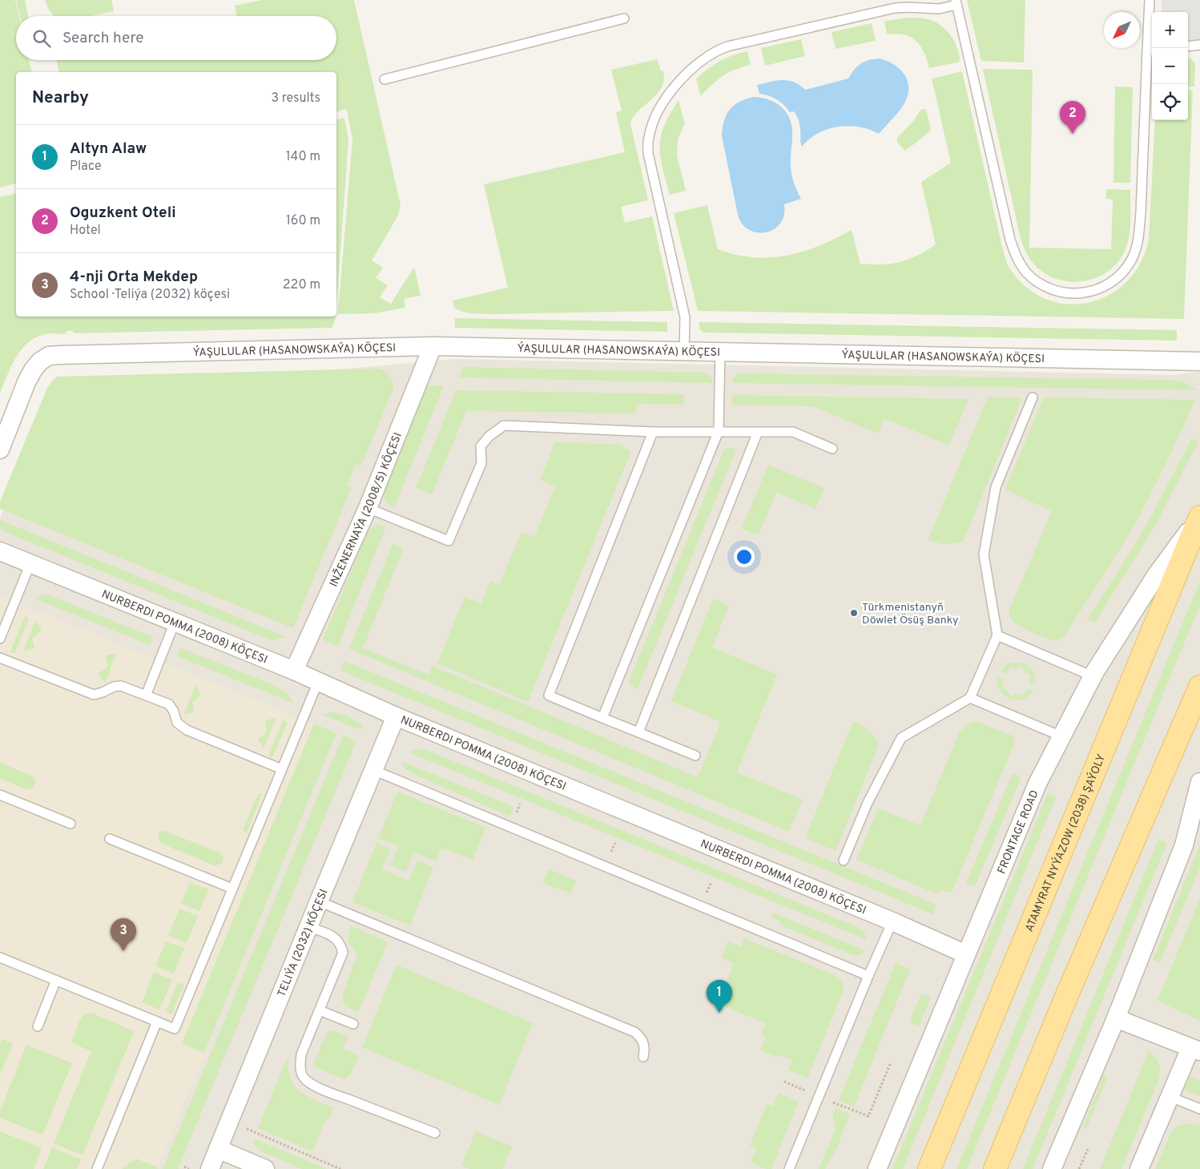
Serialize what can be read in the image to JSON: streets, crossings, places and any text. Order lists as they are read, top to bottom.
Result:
{
  "streets": {
    "main road": ["ATAMYRAT NYÝAZOW (2038) ŞAÝOLY"],
    "street": [
      "ÝAŞULULAR (HASANOWSKAÝA) KÖÇESI",
      "INŽENERNAÝA (2008/5) KÖÇESI",
      "NURBERDI POMMA (2008) KÖÇESI",
      "FRONTAGE ROAD",
      "TELIÝA (2032) KÖÇESI"
    ]
  },
  "crossings": [
    ["ÝAŞULULAR (HASANOWSKAÝA) KÖÇESI", "INŽENERNAÝA (2008/5) KÖÇESI"],
    ["INŽENERNAÝA (2008/5) KÖÇESI", "NURBERDI POMMA (2008) KÖÇESI"],
    ["NURBERDI POMMA (2008) KÖÇESI", "FRONTAGE ROAD"],
    ["NURBERDI POMMA (2008) KÖÇESI", "TELIÝA (2032) KÖÇESI"],
    ["FRONTAGE ROAD", "ATAMYRAT NYÝAZOW (2038) ŞAÝOLY"]
  ],
  "places": ["Türkmenistanyň Döwlet Ösüş Banky"],
  "north": "bottom left",
  "page": {
    "map_buttons": ["+", "−"],
    "search": "Search here",
    "heading": ["Nearby", "3 results"],
    "pins": ["2", "3", "1"],
    "list": [
      {
        "mark": "1",
        "name": "Altyn Alaw",
        "note": "Place",
        "value": "140 m"
      },
      {
        "mark": "2",
        "name": "Oguzkent Oteli",
        "note": "Hotel",
        "value": "160 m"
      },
      {
        "mark": "3",
        "name": "4-nji Orta Mekdep",
        "note": "School · Teliýa (2032) köçesi",
        "value": "220 m"
      }
    ]
  }
}
